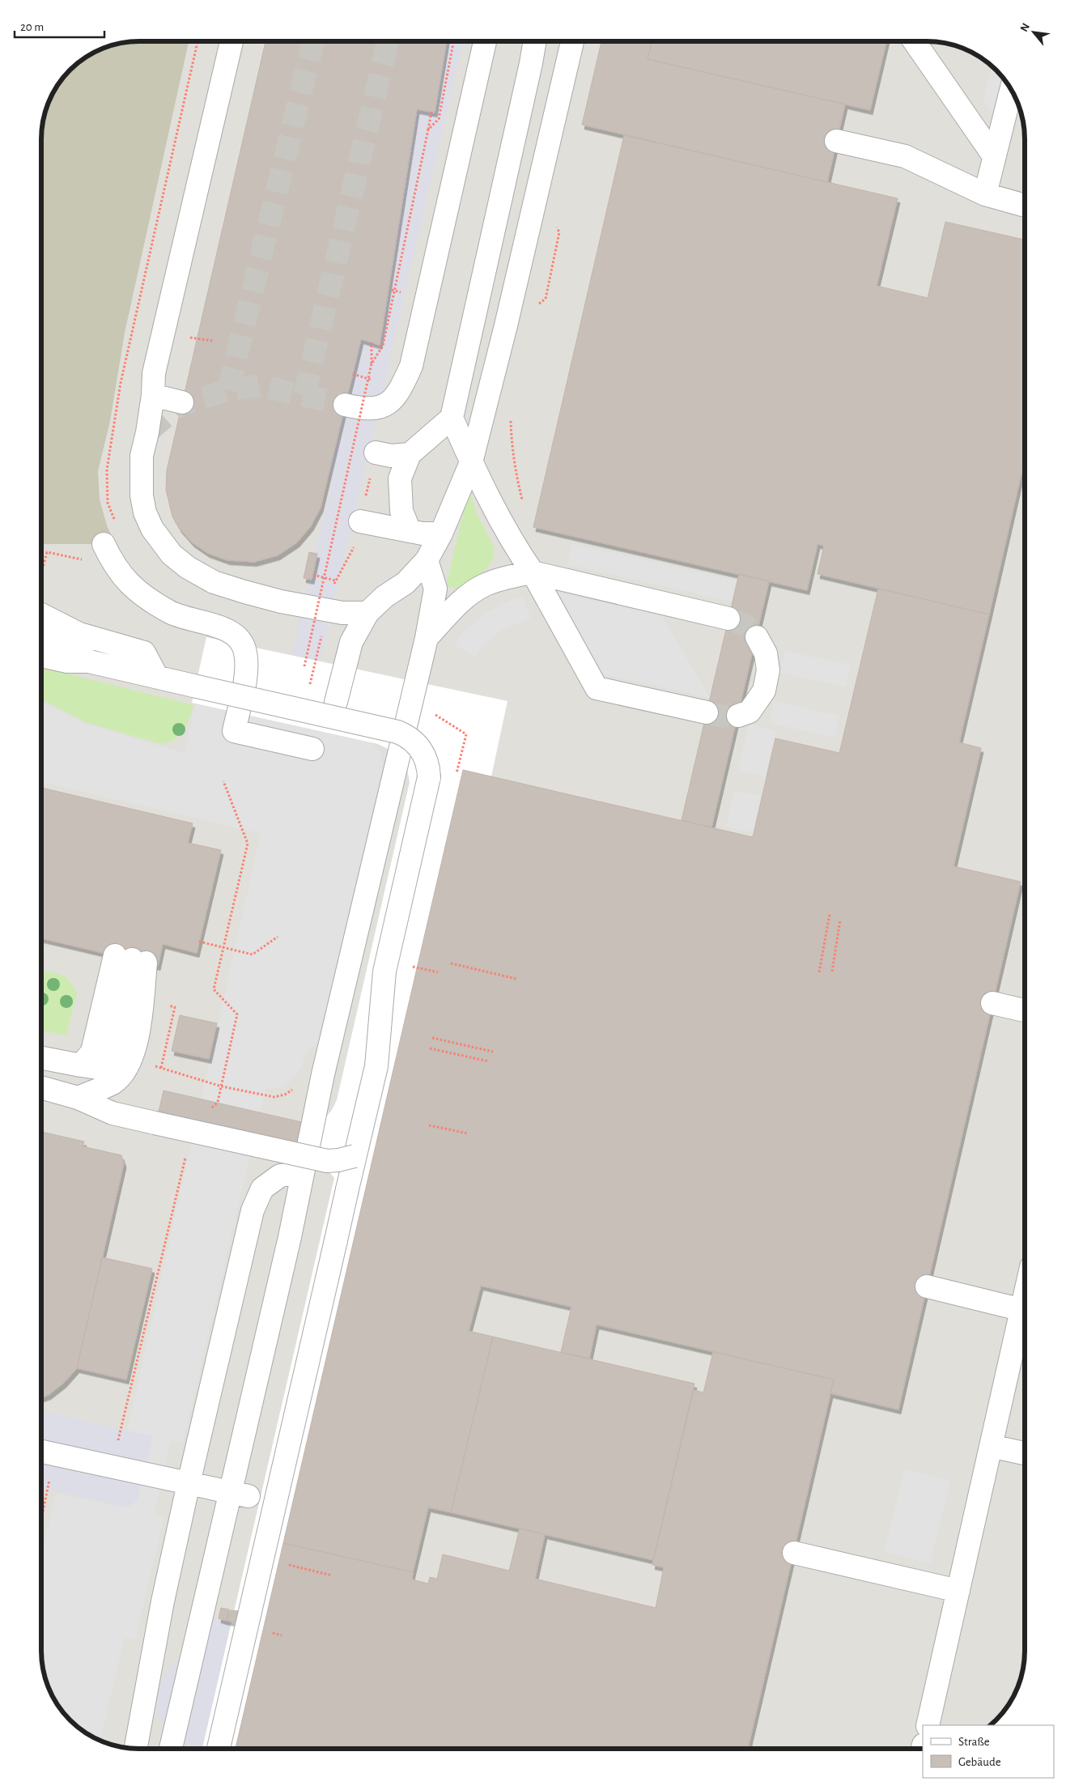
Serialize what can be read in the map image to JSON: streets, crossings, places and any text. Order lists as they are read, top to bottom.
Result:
{
  "legend": ["Straße", "Gebäude"],
  "scale_bar": "20 m",
  "north": "top left"
}
